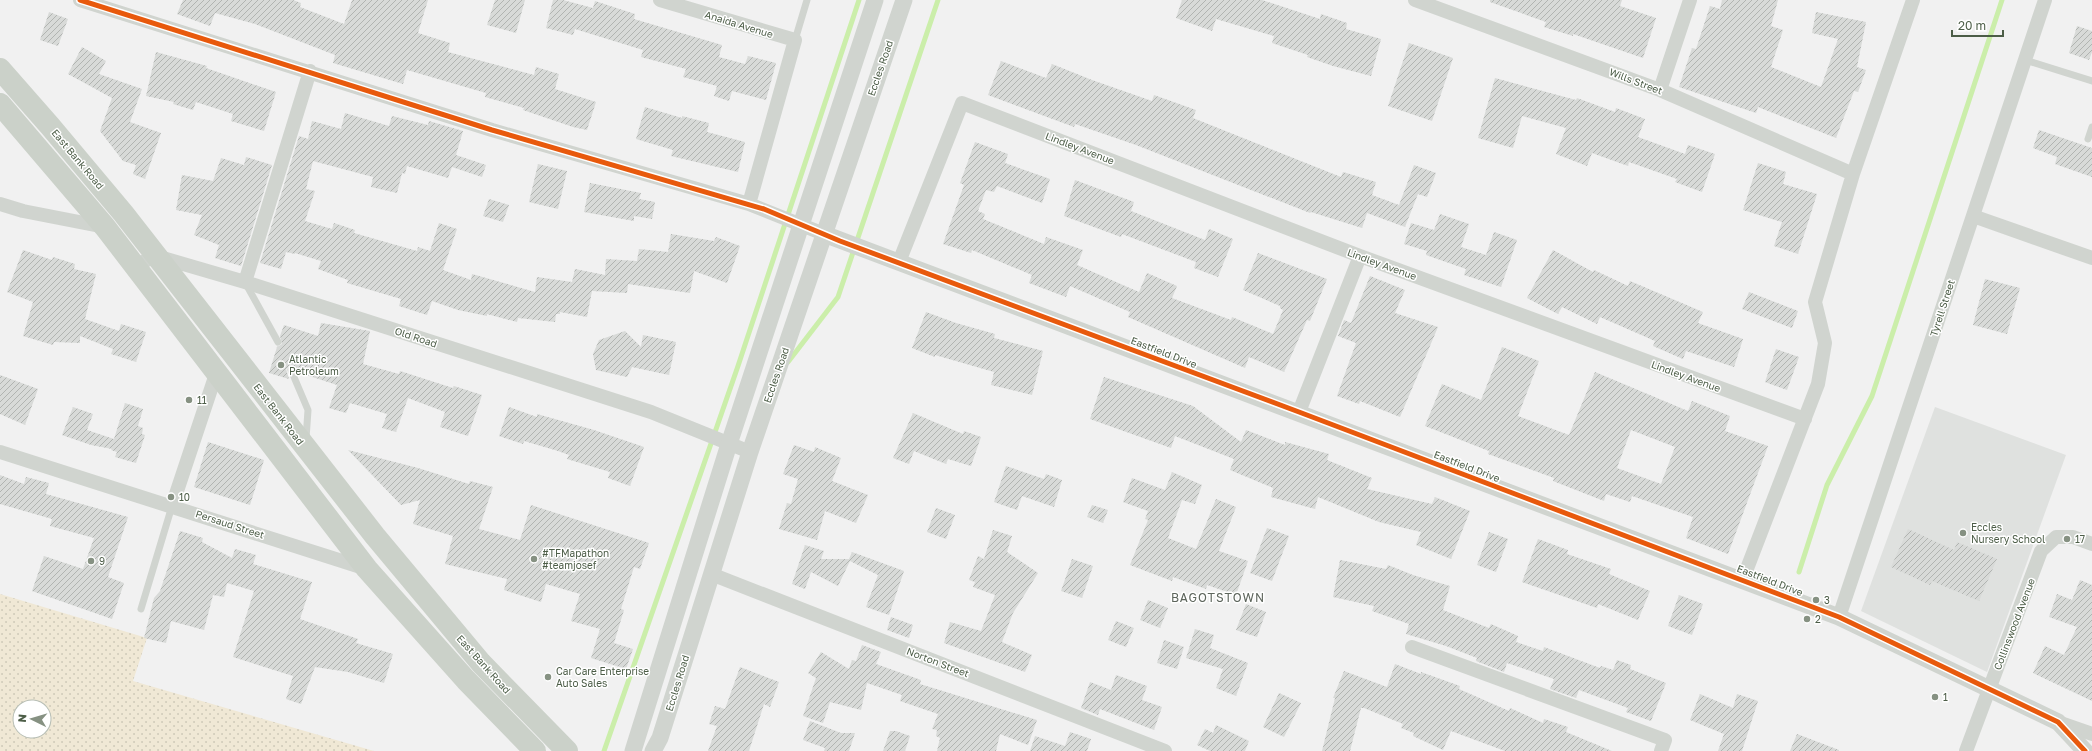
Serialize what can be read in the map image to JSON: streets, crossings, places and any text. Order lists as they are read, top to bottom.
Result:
{
  "streets": {
    "main road": ["East Bank Road"],
    "street": [
      "Anaida Avenue",
      "Eccles Road",
      "Wills Street",
      "Lindley Avenue",
      "Tyrell Street",
      "Old Road",
      "Eastfield Drive",
      "Persaud Street",
      "Collinswood Avenue",
      "Norton Street"
    ]
  },
  "crossings": [
    ["Eccles Road", "Old Road"],
    ["Eccles Road", "Eastfield Drive"],
    ["Eccles Road", "Norton Street"],
    ["Lindley Avenue", "Eastfield Drive"],
    ["East Bank Road", "Old Road"],
    ["Tyrell Street", "Eastfield Drive"],
    ["Eastfield Drive", "Collinswood Avenue"]
  ],
  "districts": ["BAGOTSTOWN"],
  "places": [
    "Atlantic Petroleum",
    "11",
    "10",
    "Eccles Nursery School",
    "17",
    "#TFMapathon #teamjosef",
    "9",
    "3",
    "2",
    "Car Care Enterprise Auto Sales",
    "1"
  ],
  "scale_bar": "20 m",
  "north": "left"
}
